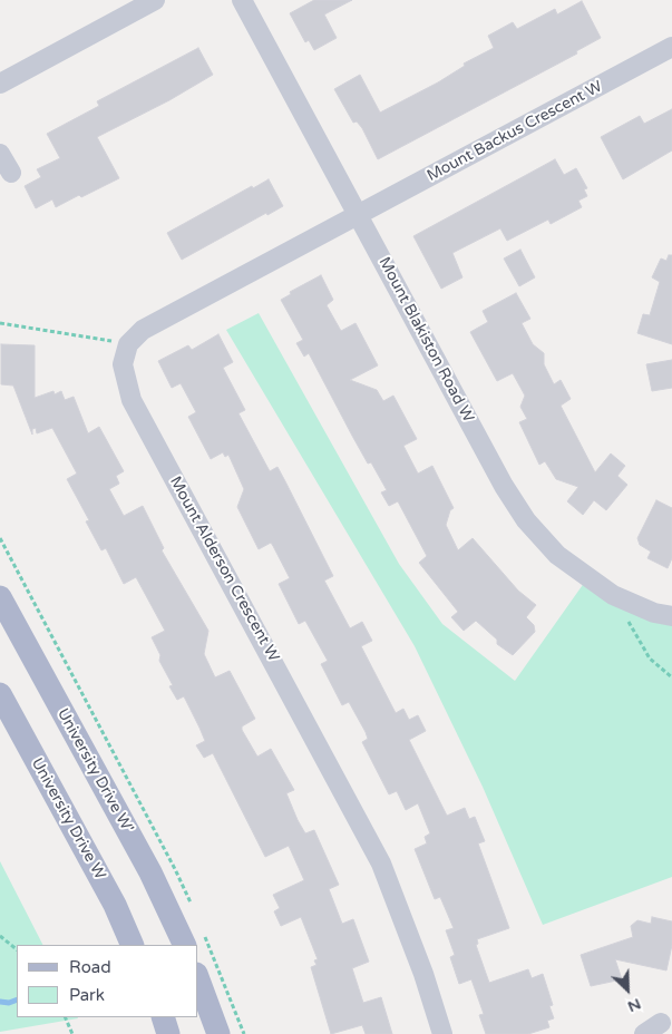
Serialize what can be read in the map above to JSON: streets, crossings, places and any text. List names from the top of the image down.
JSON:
{
  "streets": {
    "main road": ["University Drive W'", "University Drive W"],
    "street": ["Mount Backus Crescent W", "Mount Blakiston Road W", "Mount Alderson Crescent W"]
  },
  "crossings": [
    ["Mount Backus Crescent W", "Mount Blakiston Road W"]
  ],
  "legend": ["Road", "Park"],
  "north": "bottom right"
}
